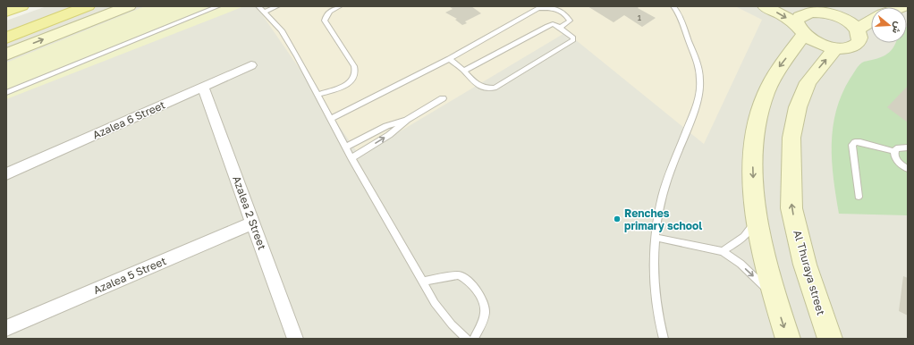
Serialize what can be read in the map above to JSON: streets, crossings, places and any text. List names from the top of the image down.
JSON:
{
  "streets": {
    "street": [
      "Azalea 6 Street",
      "Azalea 2 Street",
      "Al Thuraya street",
      "Azalea 5 Street"
    ]
  },
  "crossings": [
    ["Azalea 6 Street", "Azalea 2 Street"],
    ["Azalea 2 Street", "Azalea 5 Street"]
  ],
  "places": ["Renches primary school"],
  "house_numbers": ["1"],
  "north": "right"
}
